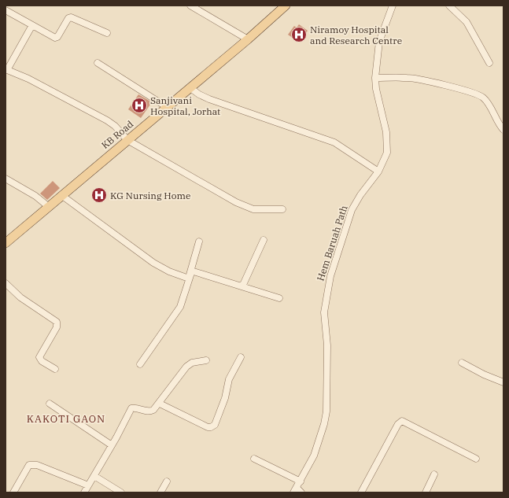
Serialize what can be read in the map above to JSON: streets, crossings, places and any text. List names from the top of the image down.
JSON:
{
  "streets": {
    "main road": ["KB Road"],
    "street": ["Hem Baruah Path"]
  },
  "districts": ["KAKOTI GAON"],
  "places": {
    "hospital": ["Niramoy Hospital and Research Centre", "Sanjivani Hospital, Jorhat", "KG Nursing Home"]
  }
}
